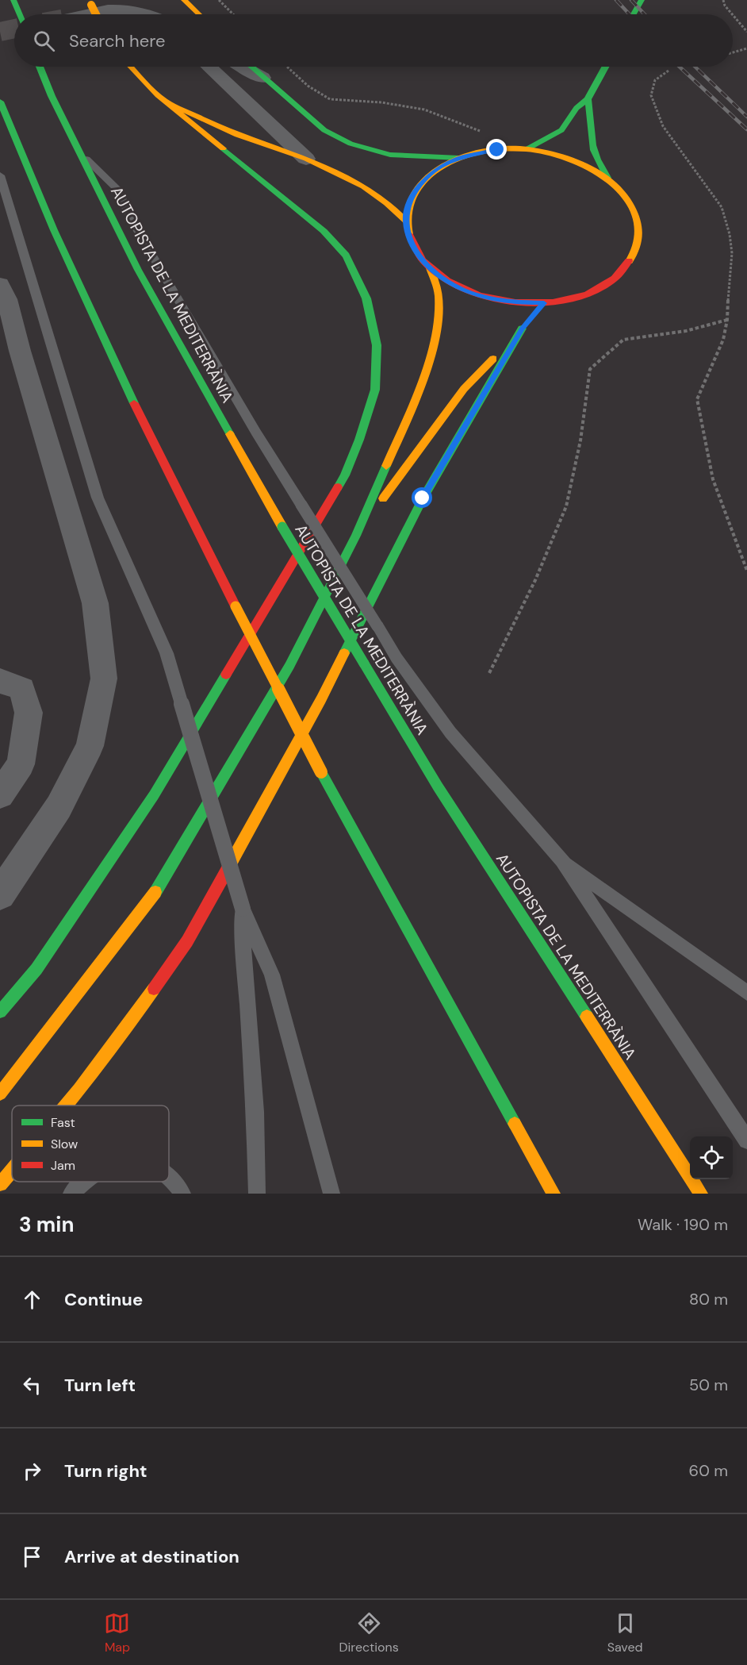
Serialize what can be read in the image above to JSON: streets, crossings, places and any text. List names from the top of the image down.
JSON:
{
  "streets": {
    "main road": ["AUTOPISTA DE LA MEDITERRÀNIA"]
  },
  "legend": ["Fast", "Slow", "Jam"],
  "page": {
    "search": "Search here",
    "heading": ["3 min", "Walk · 190 m"],
    "list": [
      ["Continue", "80 m"],
      ["Turn left", "50 m"],
      ["Turn right", "60 m"],
      "Arrive at destination"
    ],
    "nav": ["Map", "Directions", "Saved"]
  }
}
